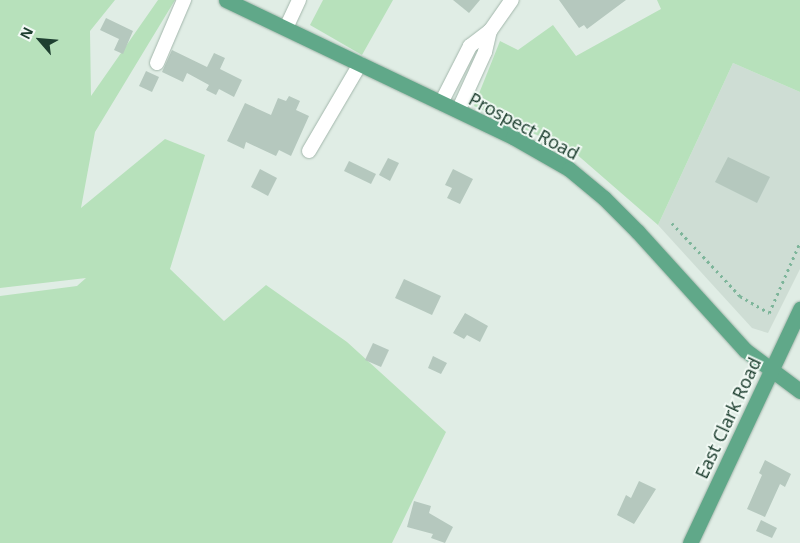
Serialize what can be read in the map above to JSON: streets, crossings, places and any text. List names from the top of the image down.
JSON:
{
  "streets": {
    "main road": ["Prospect Road", "East Clark Road"]
  },
  "crossings": [
    ["Prospect Road", "East Clark Road"]
  ],
  "north": "top left"
}
